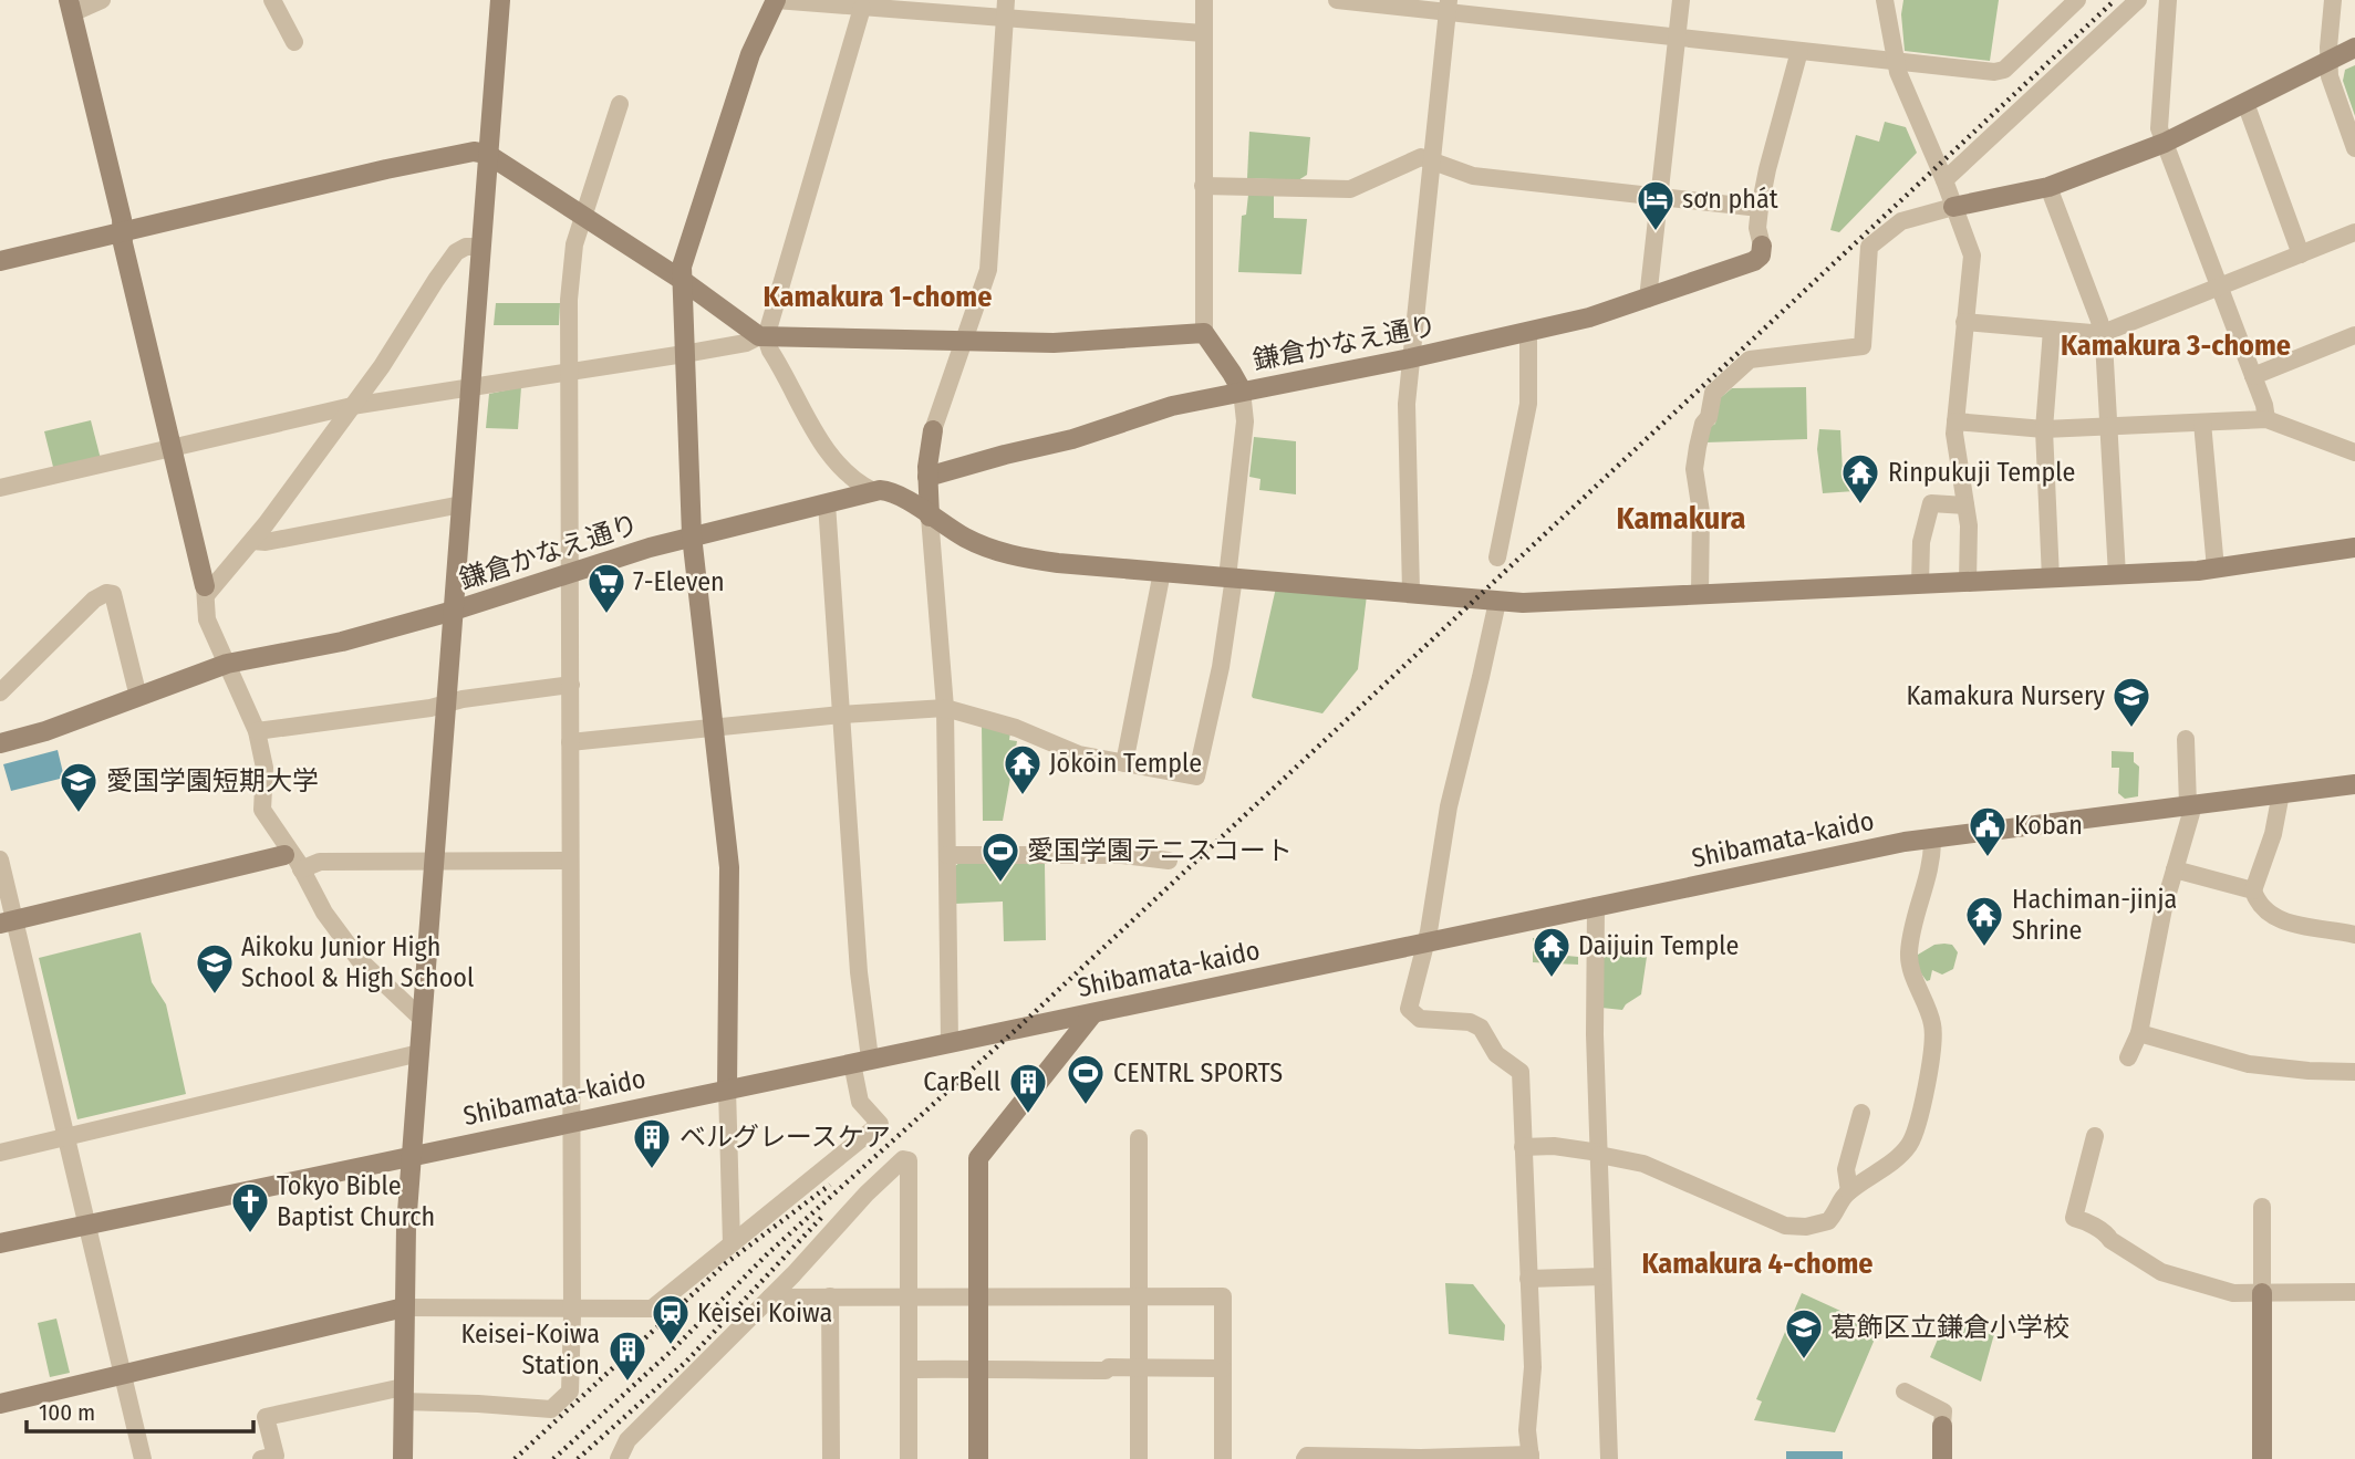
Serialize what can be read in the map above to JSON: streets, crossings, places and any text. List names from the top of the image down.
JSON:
{
  "streets": {
    "street": ["鎌倉かなえ通り", "Shibamata-kaido"]
  },
  "districts": [
    "Kamakura 1-chome",
    "Kamakura 3-chome",
    "Kamakura",
    "Kamakura 4-chome"
  ],
  "places": {
    "hotel": ["sơn phát"],
    "temple": [
      "Rinpukuji Temple",
      "Jōkōin Temple",
      "Hachiman-jinja Shrine",
      "Daijuin Temple"
    ],
    "supermarket": ["7-Eleven"],
    "school or university": [
      "Kamakura Nursery",
      "愛国学園短期大学",
      "Aikoku Junior High School & High School",
      "葛飾区立鎌倉小学校"
    ],
    "public building": ["Koban"],
    "sports": ["愛国学園テニスコート", "CENTRL SPORTS"],
    "building": ["CarBell", "ベルグレースケア", "Keisei-Koiwa Station"],
    "church": ["Tokyo Bible Baptist Church"],
    "station": ["Keisei Koiwa"]
  },
  "scale_bar": "100 m"
}
